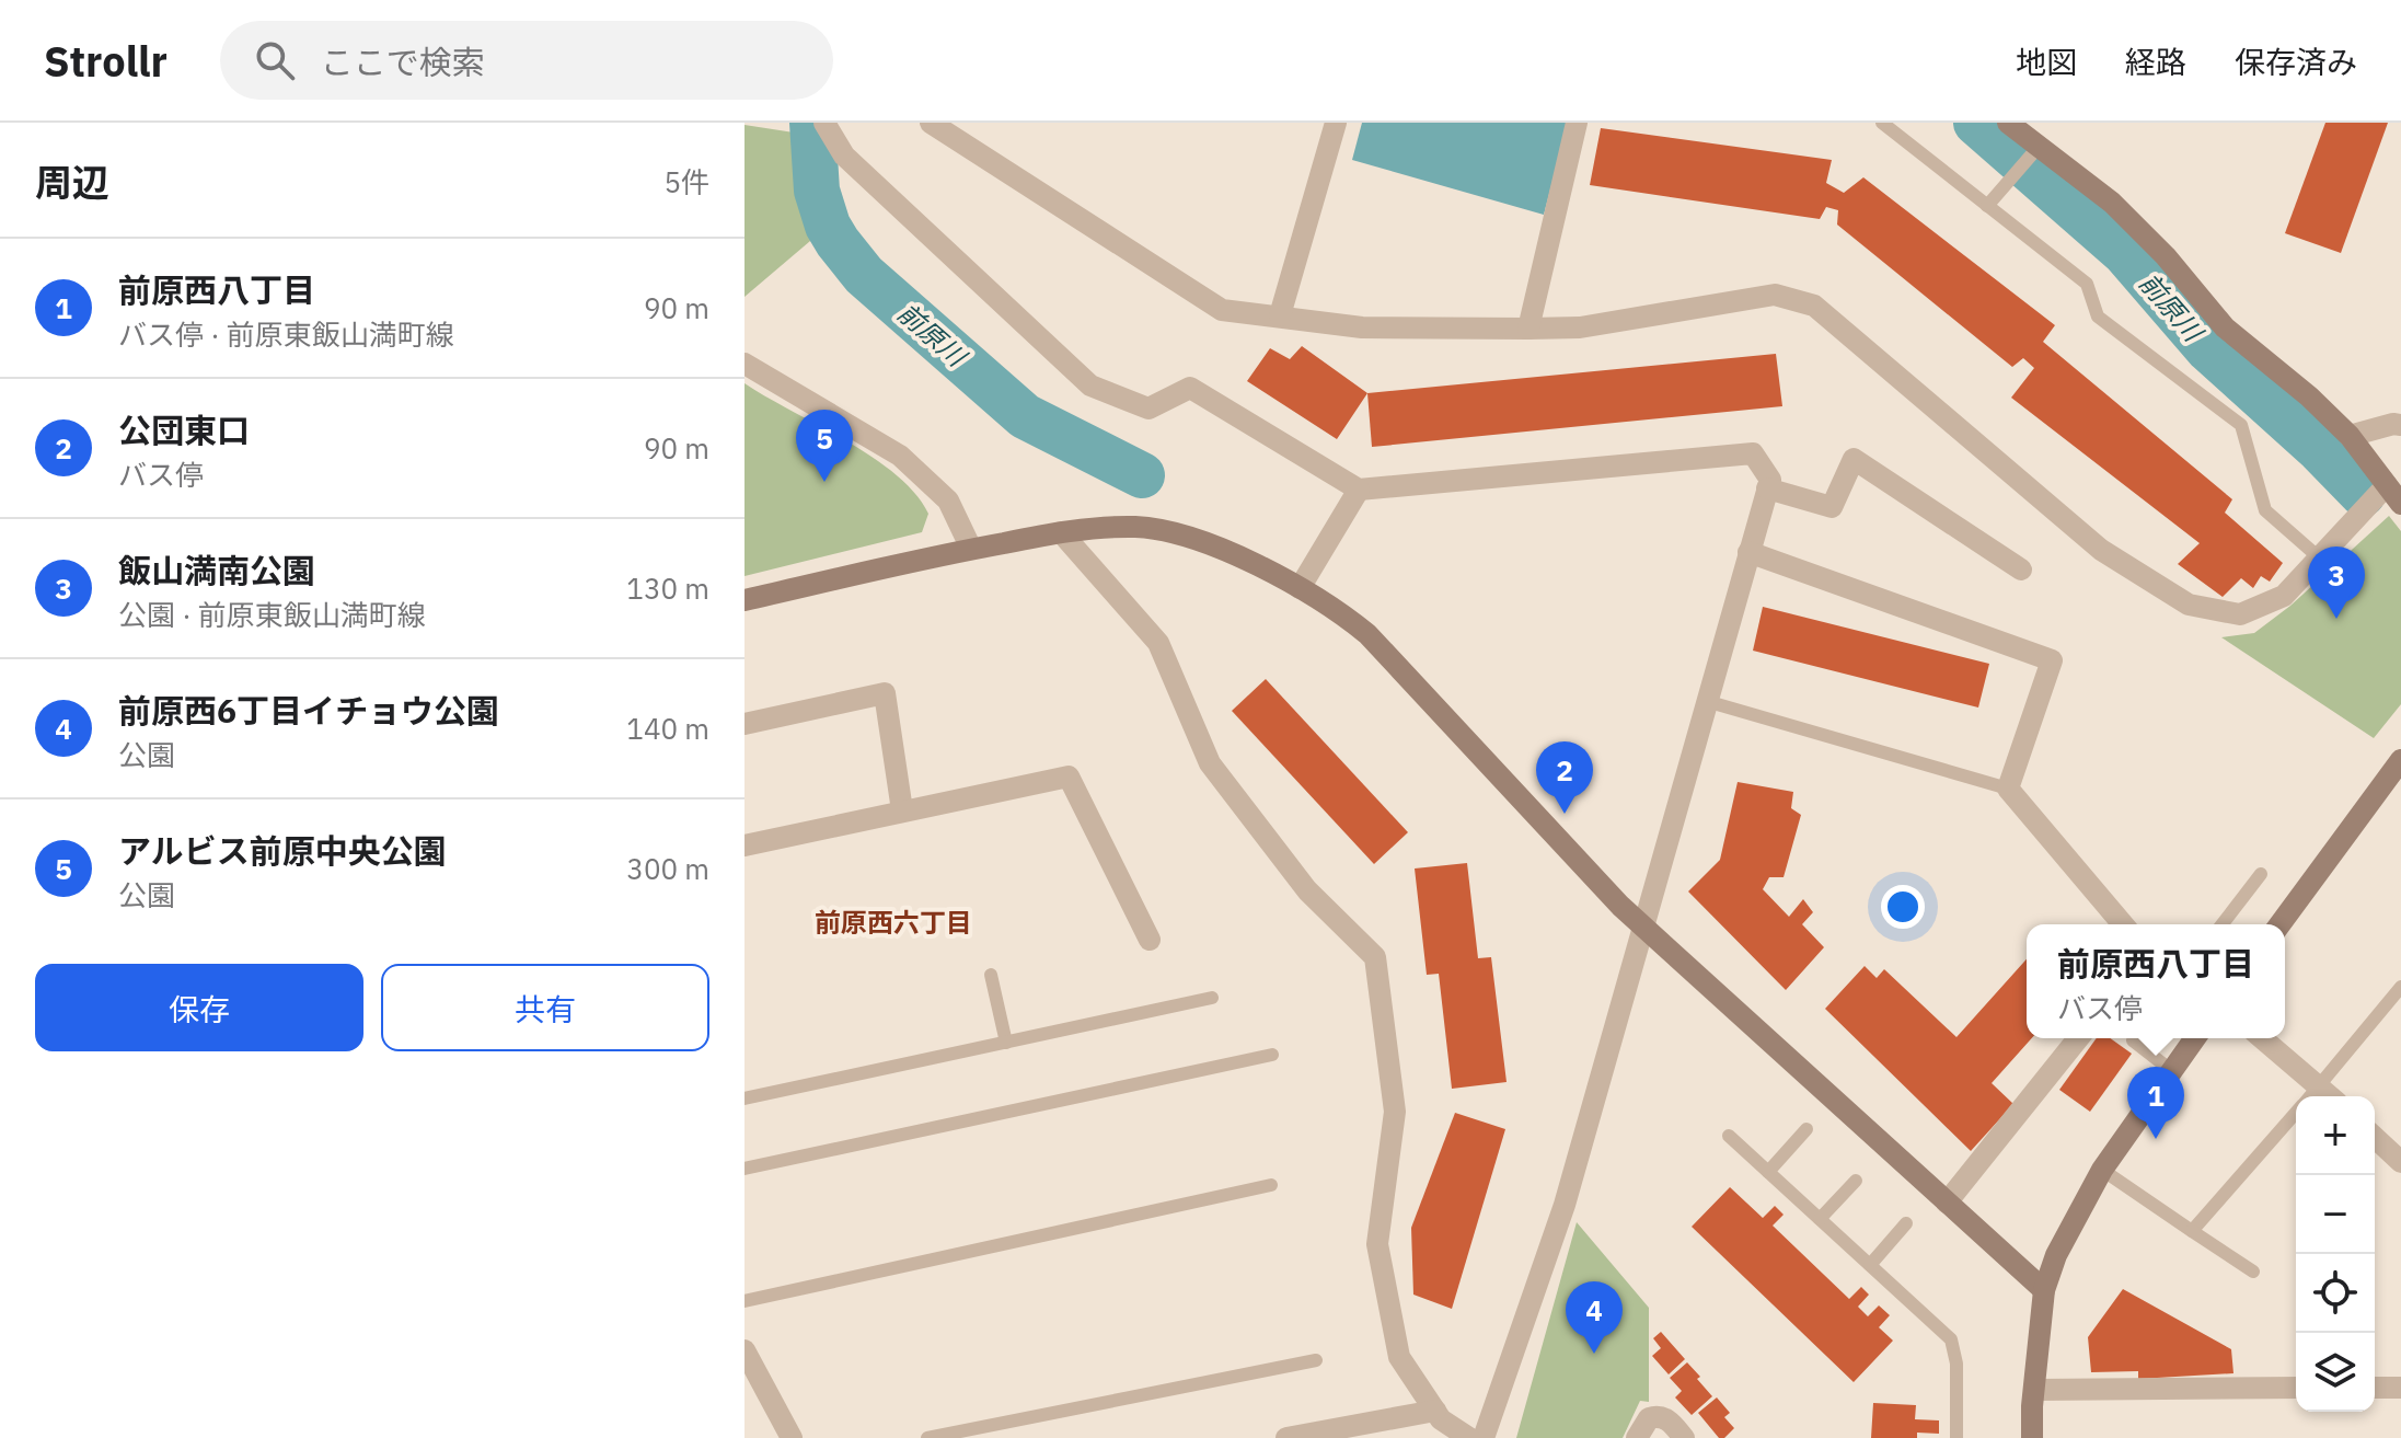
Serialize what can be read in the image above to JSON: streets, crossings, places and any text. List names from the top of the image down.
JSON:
{
  "districts": ["前原西六丁目"],
  "water": ["前原川"],
  "page": {
    "header": "Strollr",
    "search": "ここで検索",
    "nav": ["地図", "経路", "保存済み"],
    "heading": ["周辺", "5件"],
    "list": [
      {
        "mark": "1",
        "name": "前原西八丁目",
        "note": "バス停 · 前原東飯山満町線",
        "value": "90 m"
      },
      {
        "mark": "2",
        "name": "公団東口",
        "note": "バス停",
        "value": "90 m"
      },
      {
        "mark": "3",
        "name": "飯山満南公園",
        "note": "公園 · 前原東飯山満町線",
        "value": "130 m"
      },
      {
        "mark": "4",
        "name": "前原西6丁目イチョウ公園",
        "note": "公園",
        "value": "140 m"
      },
      {
        "mark": "5",
        "name": "アルビス前原中央公園",
        "note": "公園",
        "value": "300 m"
      }
    ],
    "pins": [
      "5",
      "3",
      "2",
      "1",
      "4"
    ],
    "popup": ["前原西八丁目", "バス停"],
    "buttons": ["保存", "共有"],
    "map_buttons": ["+", "−"]
  }
}
